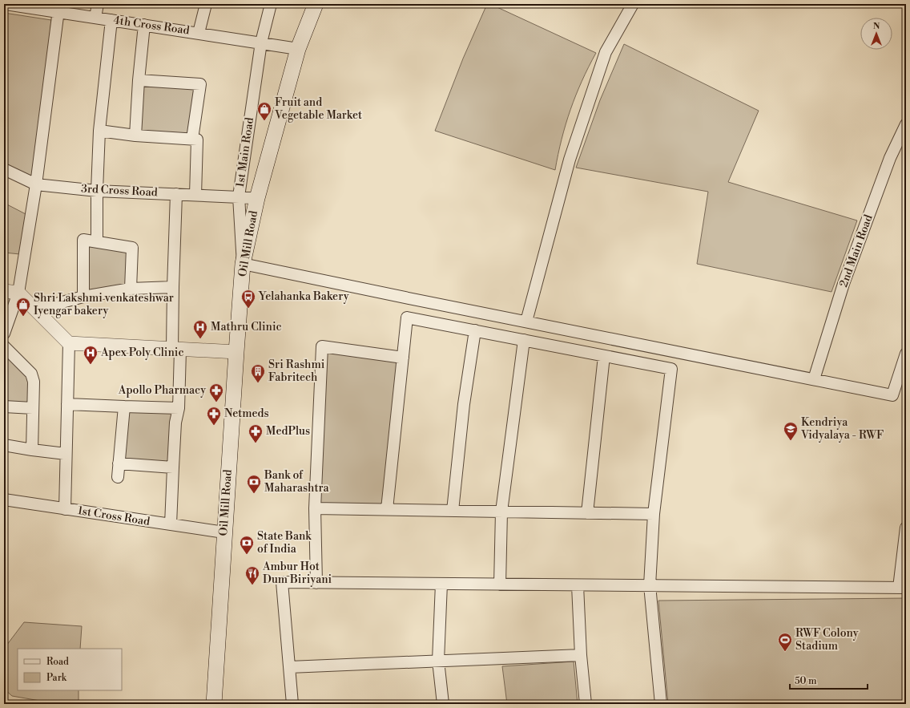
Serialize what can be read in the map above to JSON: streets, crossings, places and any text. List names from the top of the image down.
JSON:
{
  "streets": {
    "main road": ["Oil Mill Road"],
    "street": [
      "4th Cross Road",
      "1st Main Road",
      "3rd Cross Road",
      "2nd Main Road",
      "1st Cross Road"
    ]
  },
  "crossings": [
    ["4th Cross Road", "1st Main Road"],
    ["4th Cross Road", "Oil Mill Road"],
    ["1st Main Road", "3rd Cross Road"],
    ["1st Main Road", "Oil Mill Road"],
    ["3rd Cross Road", "Oil Mill Road"],
    ["Oil Mill Road", "1st Cross Road"]
  ],
  "places": {
    "shop": ["Fruit and Vegetable Market", "Shri Lakshmi venkateshwar Iyengar bakery"],
    "bus stop": ["Yelahanka Bakery"],
    "hospital": ["Mathru Clinic", "Apex Poly Clinic"],
    "building": ["Sri Rashmi Fabritech"],
    "pharmacy": ["Apollo Pharmacy", "Netmeds", "MedPlus"],
    "school or university": ["Kendriya Vidyalaya - RWF"],
    "bank": ["Bank of Maharashtra", "State Bank of India"],
    "restaurant": ["Ambur Hot Dum Biriyani"],
    "sports": ["RWF Colony Stadium"]
  },
  "legend": ["Road", "Park"],
  "scale_bar": "50 m",
  "north": "top"
}
